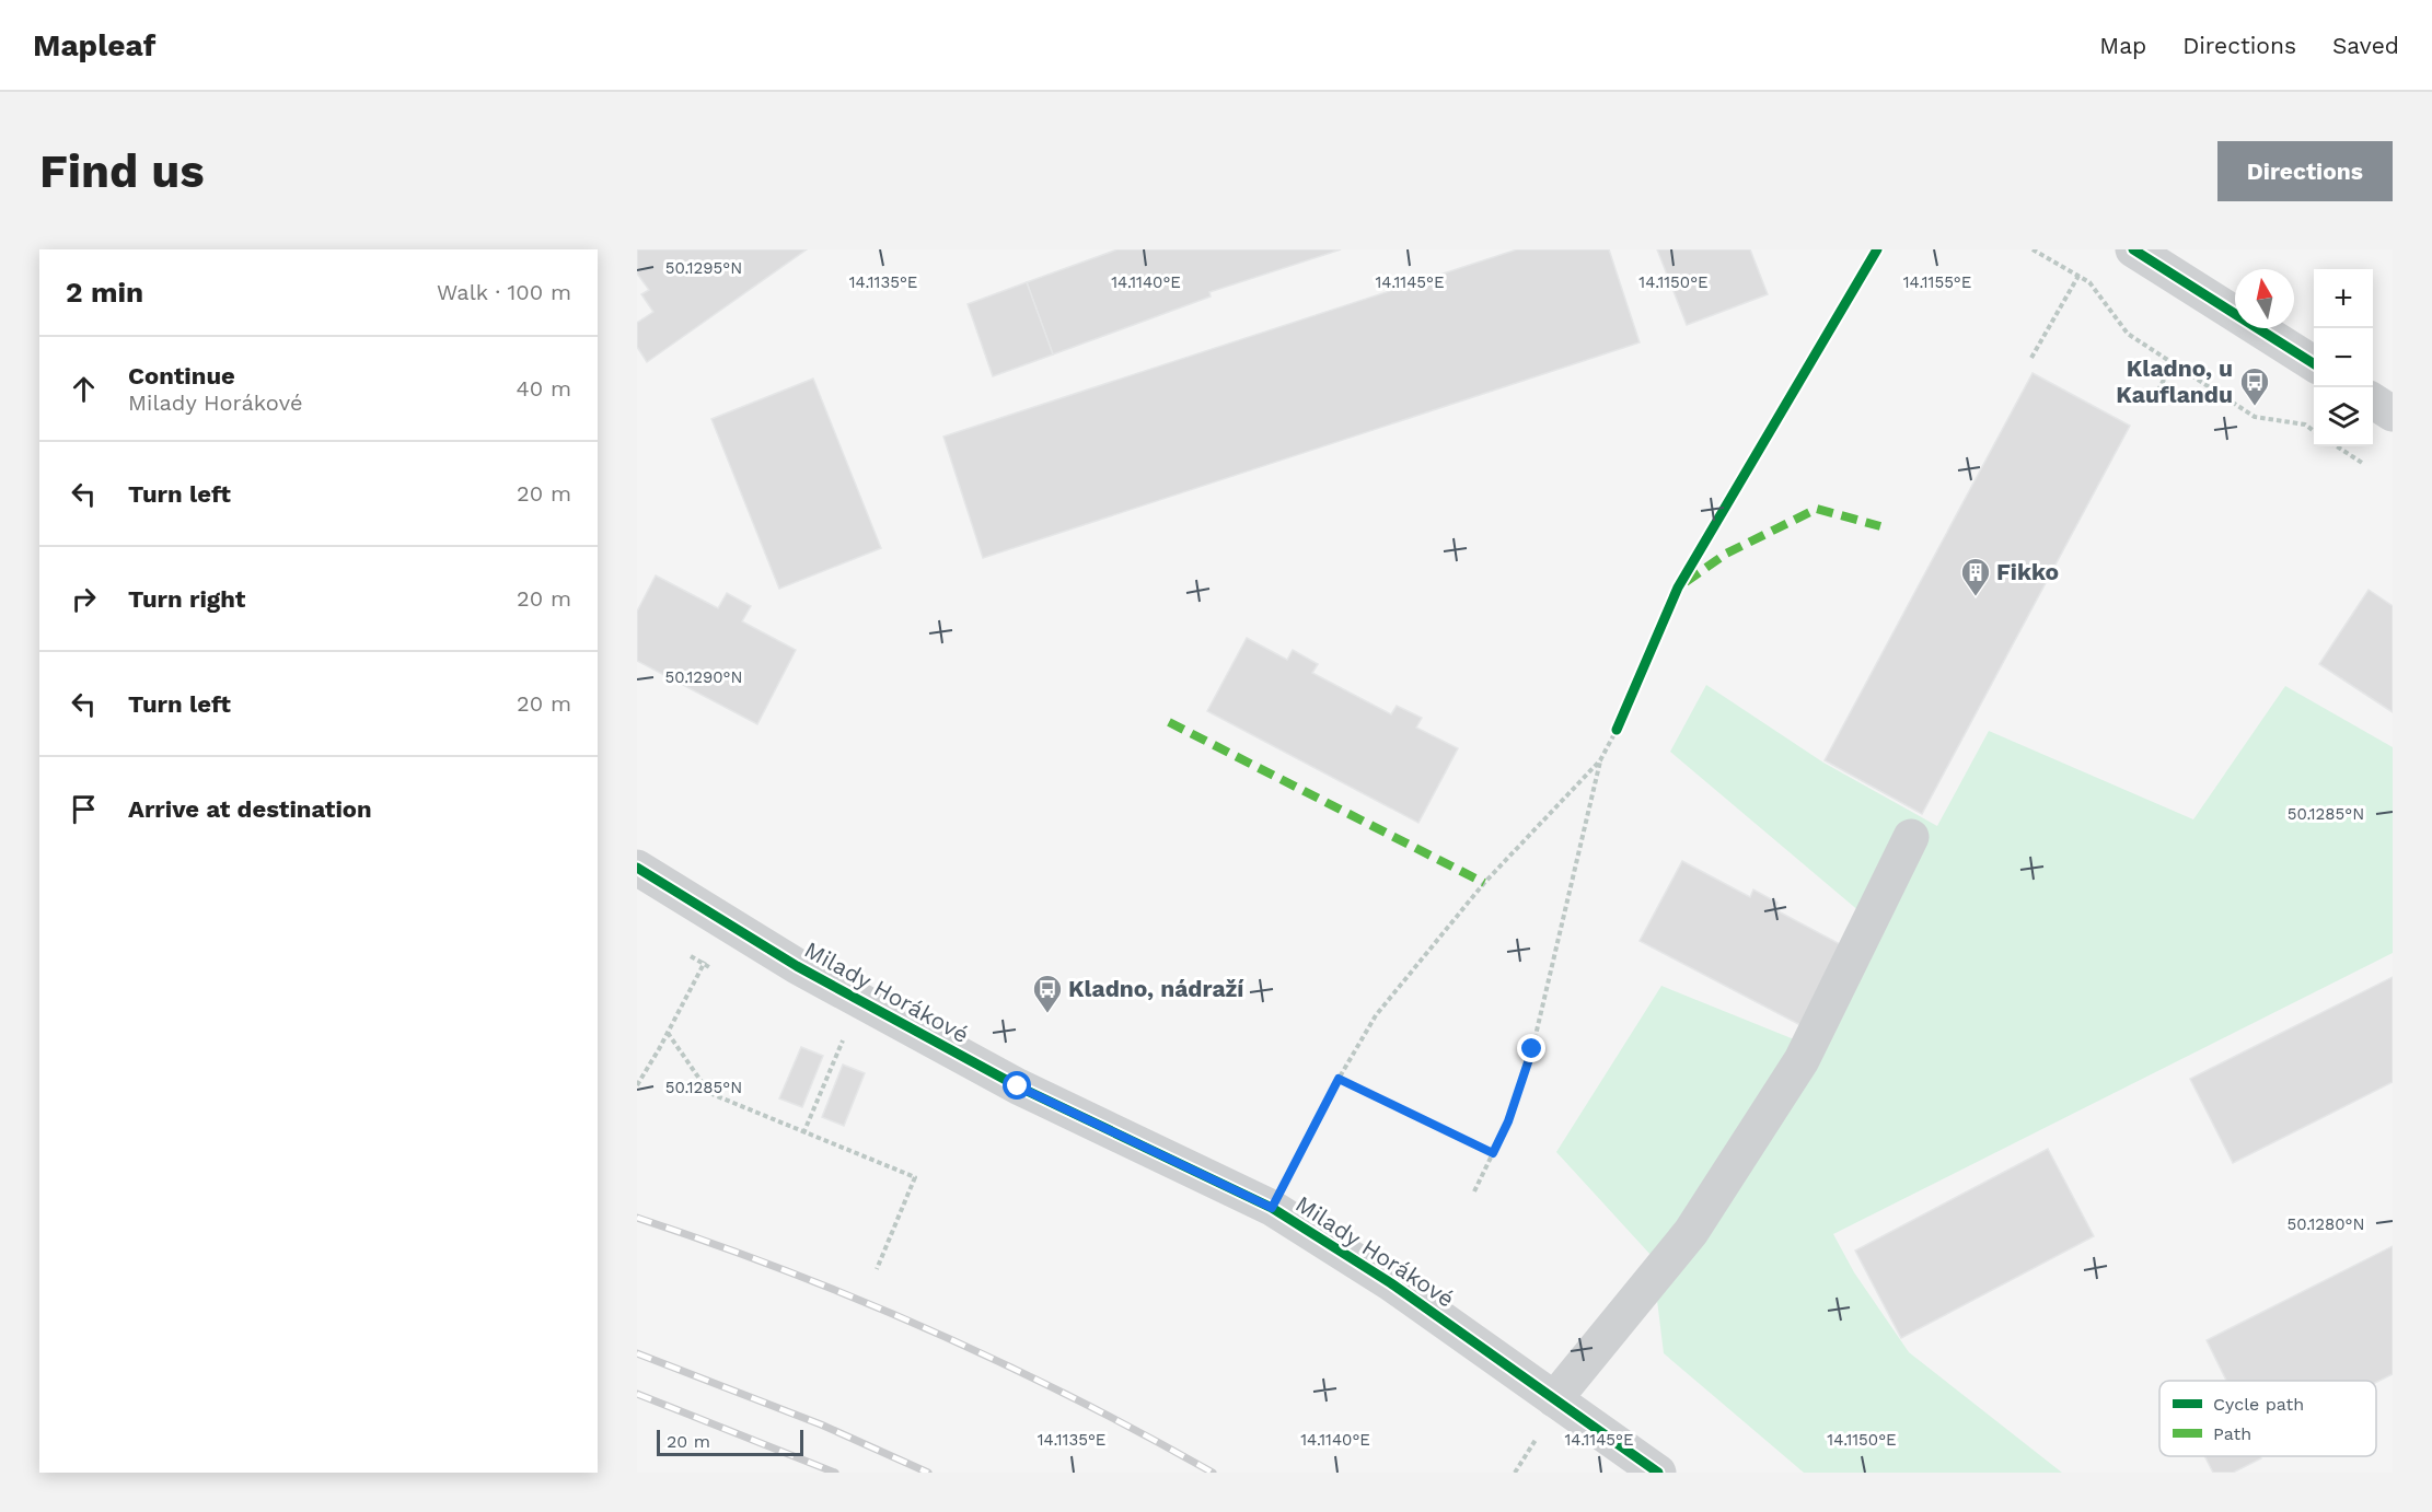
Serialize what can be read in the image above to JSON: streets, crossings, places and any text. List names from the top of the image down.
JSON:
{
  "streets": {
    "street": ["Milady Horákové"]
  },
  "places": {
    "bus stop": ["Kladno, u Kauflandu", "Kladno, nádraží"],
    "building": ["Fikko"]
  },
  "legend": ["Cycle path", "Path"],
  "scale_bar": "20 m",
  "north": "top",
  "page": {
    "header": "Mapleaf",
    "nav": ["Map", "Directions", "Saved"],
    "buttons": "Directions",
    "title": "Find us",
    "heading": ["2 min", "Walk · 100 m"],
    "map_buttons": ["+", "−"],
    "list": [
      ["Continue", "Milady Horákové", "40 m"],
      ["Turn left", "20 m"],
      ["Turn right", "20 m"],
      ["Turn left", "20 m"],
      "Arrive at destination"
    ],
    "scale": "20 m"
  },
  "coordinates": [
    "50.1295°N",
    "14.1135°E",
    "14.1140°E",
    "14.1145°E",
    "14.1150°E",
    "14.1155°E",
    "50.1290°N",
    "50.1285°N",
    "50.1280°N"
  ]
}
